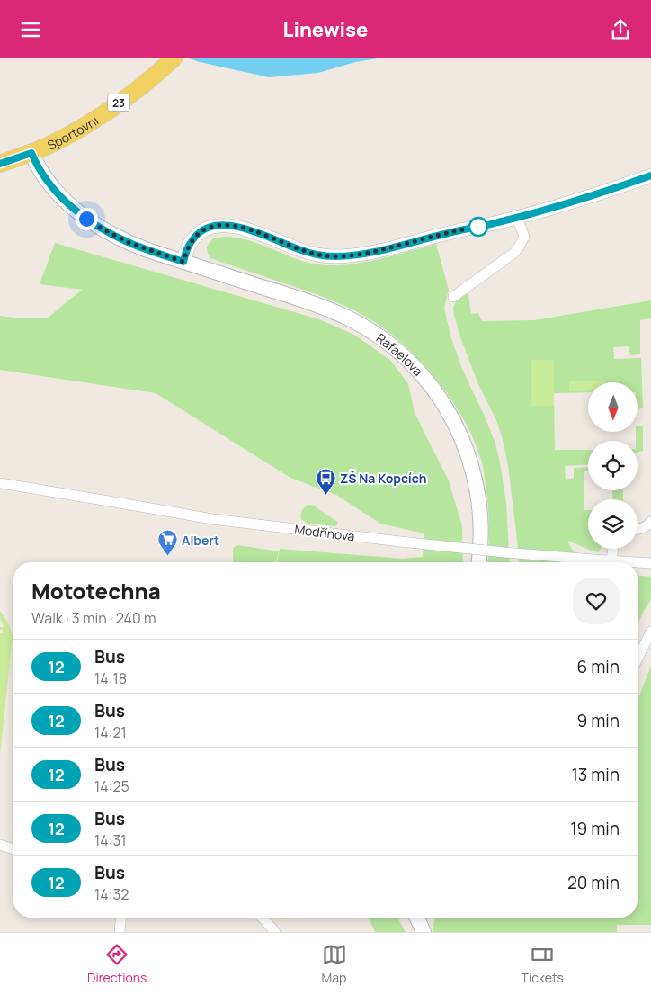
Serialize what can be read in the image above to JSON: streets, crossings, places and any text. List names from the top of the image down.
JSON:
{
  "streets": {
    "main road": ["23", "Sportovní", "Rafaelova"],
    "street": ["Modřínová"]
  },
  "crossings": [
    ["23", "Sportovní"],
    ["23", "Rafaelova"],
    ["Sportovní", "Rafaelova"]
  ],
  "places": {
    "bus stop": ["ZŠ Na Kopcích"],
    "supermarket": ["Albert"]
  },
  "lines": ["bus line 12"],
  "north": "bottom",
  "page": {
    "header": "Linewise",
    "heading": ["Mototechna", "Walk · 3 min · 240 m"],
    "list": [
      {
        "mark": "12",
        "name": "Bus",
        "note": "14:18",
        "value": "6 min"
      },
      {
        "mark": "12",
        "name": "Bus",
        "note": "14:21",
        "value": "9 min"
      },
      {
        "mark": "12",
        "name": "Bus",
        "note": "14:25",
        "value": "13 min"
      },
      {
        "mark": "12",
        "name": "Bus",
        "note": "14:31",
        "value": "19 min"
      },
      {
        "mark": "12",
        "name": "Bus",
        "note": "14:32",
        "value": "20 min"
      }
    ],
    "tabs": ["Directions", "Map", "Tickets"]
  }
}
